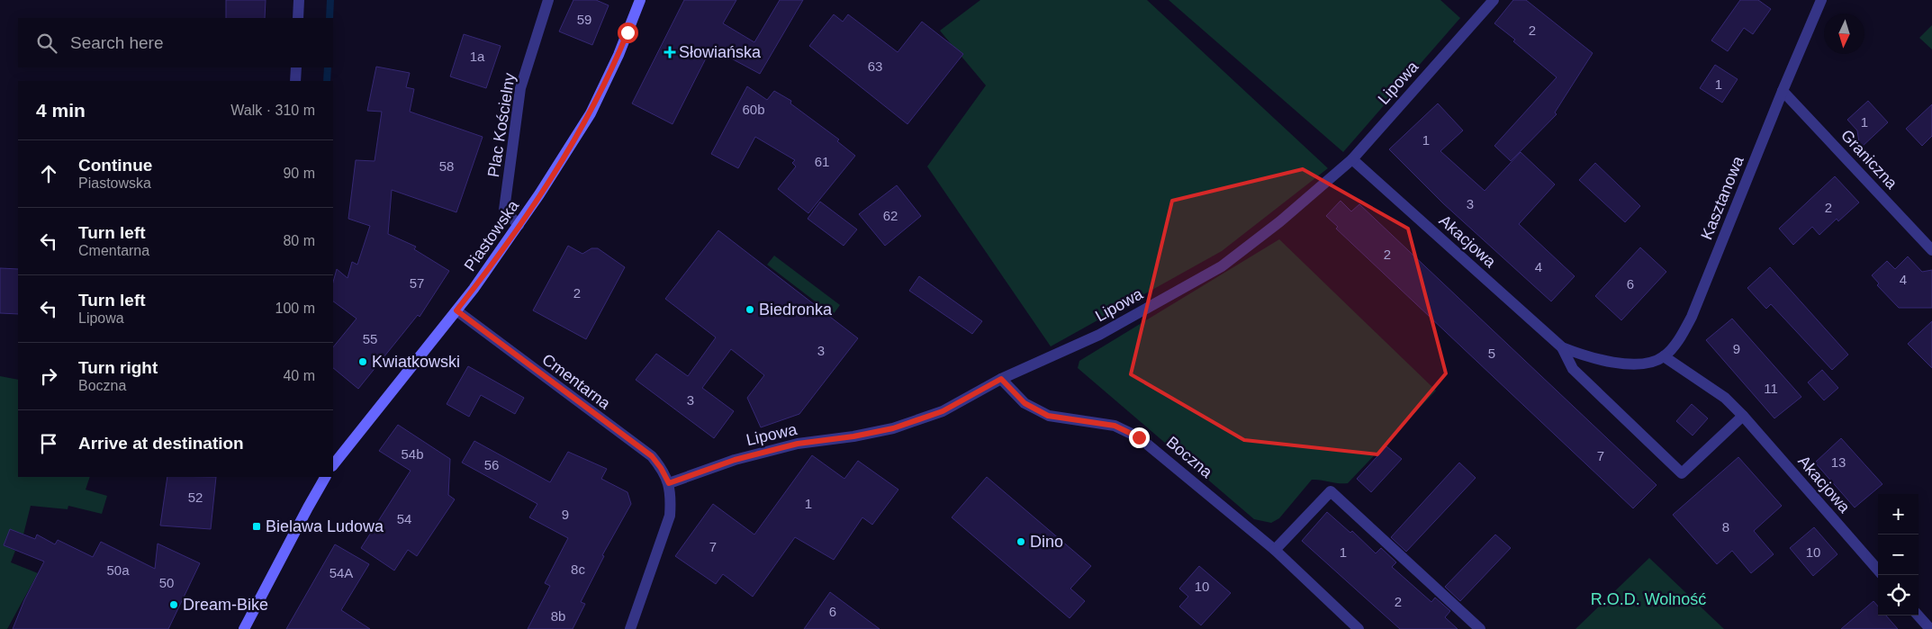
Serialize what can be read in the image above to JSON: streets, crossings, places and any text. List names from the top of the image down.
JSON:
{
  "streets": {
    "main road": ["Piastowska"],
    "street": [
      "Lipowa",
      "Plac Kościelny",
      "Graniczna",
      "Kasztanowa",
      "Akacjowa",
      "Cmentarna",
      "Boczna"
    ]
  },
  "crossings": [
    ["Lipowa", "Akacjowa"],
    ["Lipowa", "Cmentarna"],
    ["Lipowa", "Boczna"],
    ["Plac Kościelny", "Piastowska"],
    ["Graniczna", "Kasztanowa"],
    ["Kasztanowa", "Akacjowa"],
    ["Piastowska", "Cmentarna"]
  ],
  "parks": ["R.O.D. Wolność"],
  "places": {
    "health": ["Słowiańska"],
    "other": [
      "Biedronka",
      "Kwiatkowski",
      "Dino",
      "Dream-Bike"
    ],
    "transit": ["Bielawa Ludowa"]
  },
  "house_numbers": [
    "59",
    "2",
    "1a",
    "63",
    "1",
    "60b",
    "1",
    "1",
    "61",
    "58",
    "3",
    "2",
    "62",
    "2",
    "4",
    "4",
    "57",
    "6",
    "2",
    "55",
    "9",
    "3",
    "5",
    "11",
    "3",
    "54b",
    "7",
    "13",
    "56",
    "52",
    "1",
    "9",
    "54",
    "8",
    "7",
    "1",
    "10",
    "8c",
    "50a",
    "54A",
    "50",
    "10",
    "2",
    "6",
    "8b"
  ],
  "north": "bottom",
  "page": {
    "search": "Search here",
    "heading": ["4 min", "Walk · 310 m"],
    "list": [
      ["Continue", "Piastowska", "90 m"],
      ["Turn left", "Cmentarna", "80 m"],
      ["Turn left", "Lipowa", "100 m"],
      ["Turn right", "Boczna", "40 m"],
      "Arrive at destination"
    ],
    "map_buttons": ["+", "−"]
  }
}
